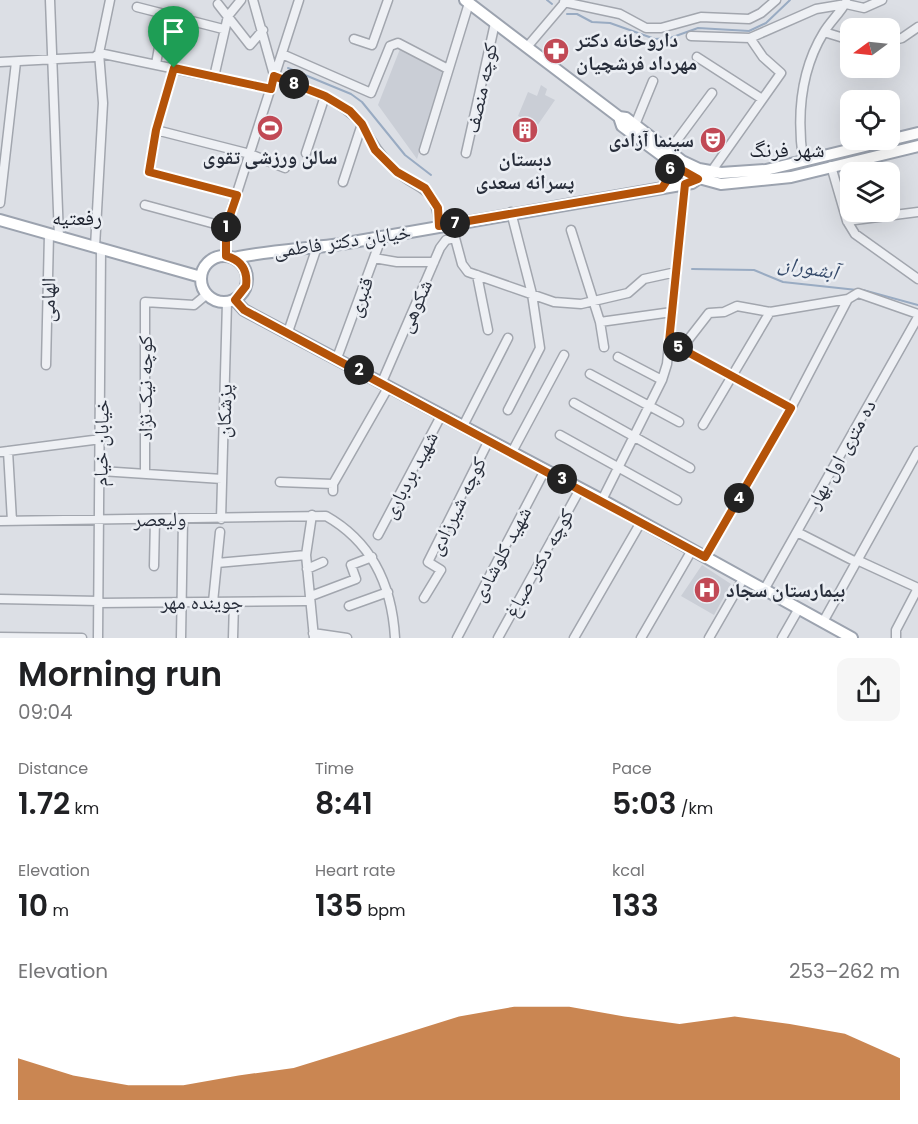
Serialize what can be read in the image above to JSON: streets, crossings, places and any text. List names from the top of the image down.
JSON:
{
  "streets": {
    "main road": ["خیابان دکتر فاطمی"],
    "street": [
      "کوچه منصف",
      "قنبری",
      "الهامی",
      "شکوهی",
      "کوچه نیک نژاد",
      "پزشکان",
      "خیابان خیام",
      "ده متری اول بهار",
      "شهید بردباری",
      "کوچه شیرزادی",
      "ولیعصر",
      "شهید کلوشادی",
      "کوچه دکتر صباغ",
      "جوینده مهر"
    ]
  },
  "crossings": [
    ["خیابان دکتر فاطمی", "قنبری"],
    ["خیابان دکتر فاطمی", "کوچه نیک نژاد"],
    ["خیابان دکتر فاطمی", "پزشکان"],
    ["کوچه نیک نژاد", "پزشکان"],
    ["پزشکان", "ولیعصر"],
    ["خیابان خیام", "ولیعصر"],
    ["خیابان خیام", "جوینده مهر"]
  ],
  "districts": ["شهر فرنگ", "رفعتیه"],
  "water": ["آبشوران"],
  "places": {
    "pharmacy": ["داروخانه دکتر مهرداد فرشچیان"],
    "sports": ["سالن ورزشی تقوی"],
    "building": ["دبستان پسرانه سعدی"],
    "theatre": ["سینما آزادی"],
    "hospital": ["بیمارستان سجاد"]
  },
  "north": "left",
  "page": {
    "pins": [
      "8",
      "6",
      "7",
      "1",
      "5",
      "2",
      "3",
      "4"
    ],
    "heading": ["Morning run", "09:04"],
    "stats": [
      ["Distance", "1.72 km"],
      ["Time", "8:41"],
      ["Pace", "5:03 /km"],
      ["Elevation", "10 m"],
      ["Heart rate", "135 bpm"],
      ["kcal", "133"]
    ],
    "chart": ["Elevation", "253–262 m"]
  }
}
